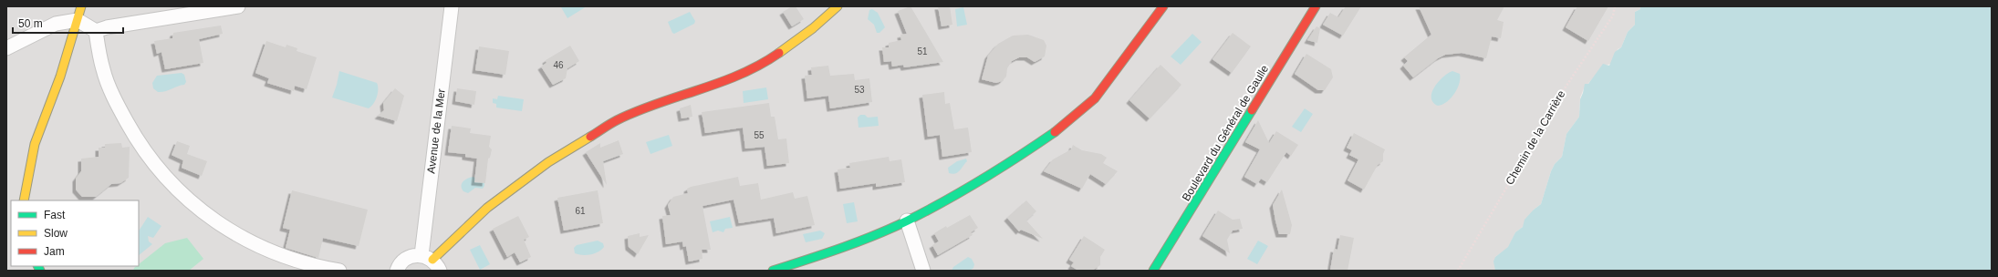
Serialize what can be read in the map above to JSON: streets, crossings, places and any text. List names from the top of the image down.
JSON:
{
  "streets": {
    "street": ["Avenue de la Mer", "Boulevard du Général de Gaulle"],
    "path": ["Chemin de la Carrière"]
  },
  "house_numbers": [
    "51",
    "46",
    "53",
    "55",
    "61"
  ],
  "legend": ["Fast", "Slow", "Jam"],
  "scale_bar": "50 m"
}
